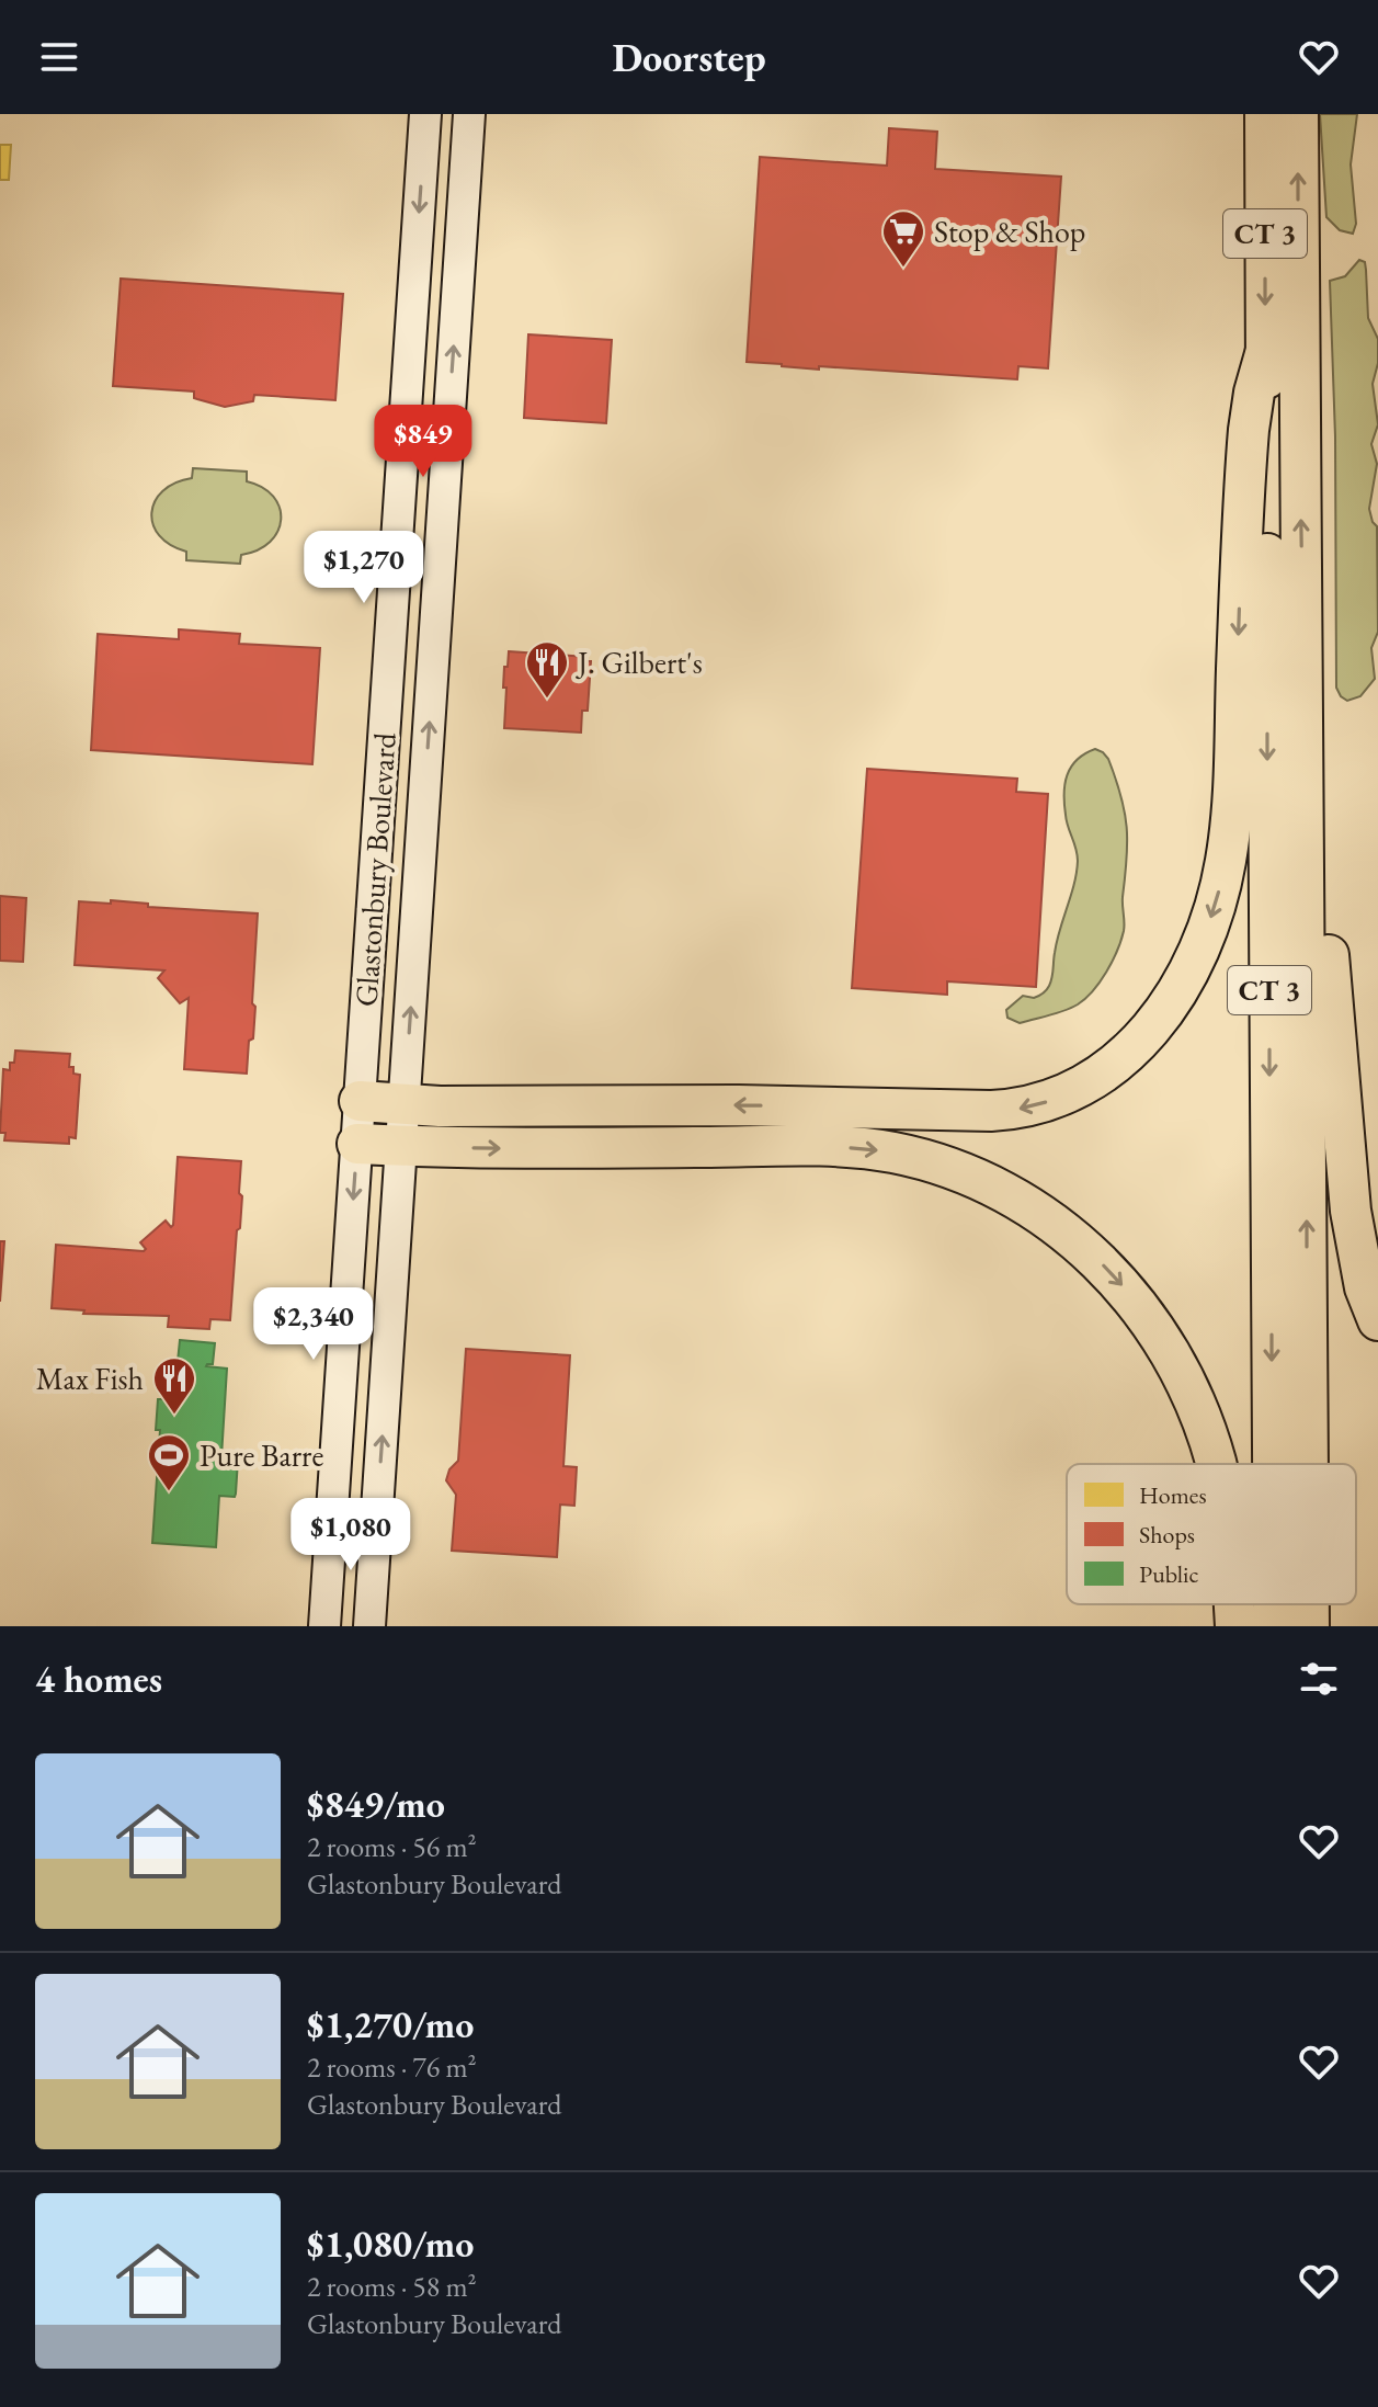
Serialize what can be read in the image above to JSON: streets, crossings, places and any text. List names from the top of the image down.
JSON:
{
  "streets": {
    "highway": ["CT 3"],
    "street": ["Glastonbury Boulevard"]
  },
  "places": {
    "supermarket": ["Stop & Shop"],
    "restaurant": ["J. Gilbert's", "Max Fish"],
    "sports": ["Pure Barre"]
  },
  "legend": ["Homes", "Shops", "Public"],
  "page": {
    "header": "Doorstep",
    "price": [
      "$849",
      "$1,270",
      "$2,340",
      "$1,080"
    ],
    "heading": "4 homes",
    "list": [
      {
        "name": "$849/mo",
        "note": "2 rooms · 56 m² · Glastonbury Boulevard"
      },
      {
        "name": "$1,270/mo",
        "note": "2 rooms · 76 m² · Glastonbury Boulevard"
      },
      {
        "name": "$1,080/mo",
        "note": "2 rooms · 58 m² · Glastonbury Boulevard"
      }
    ]
  }
}
